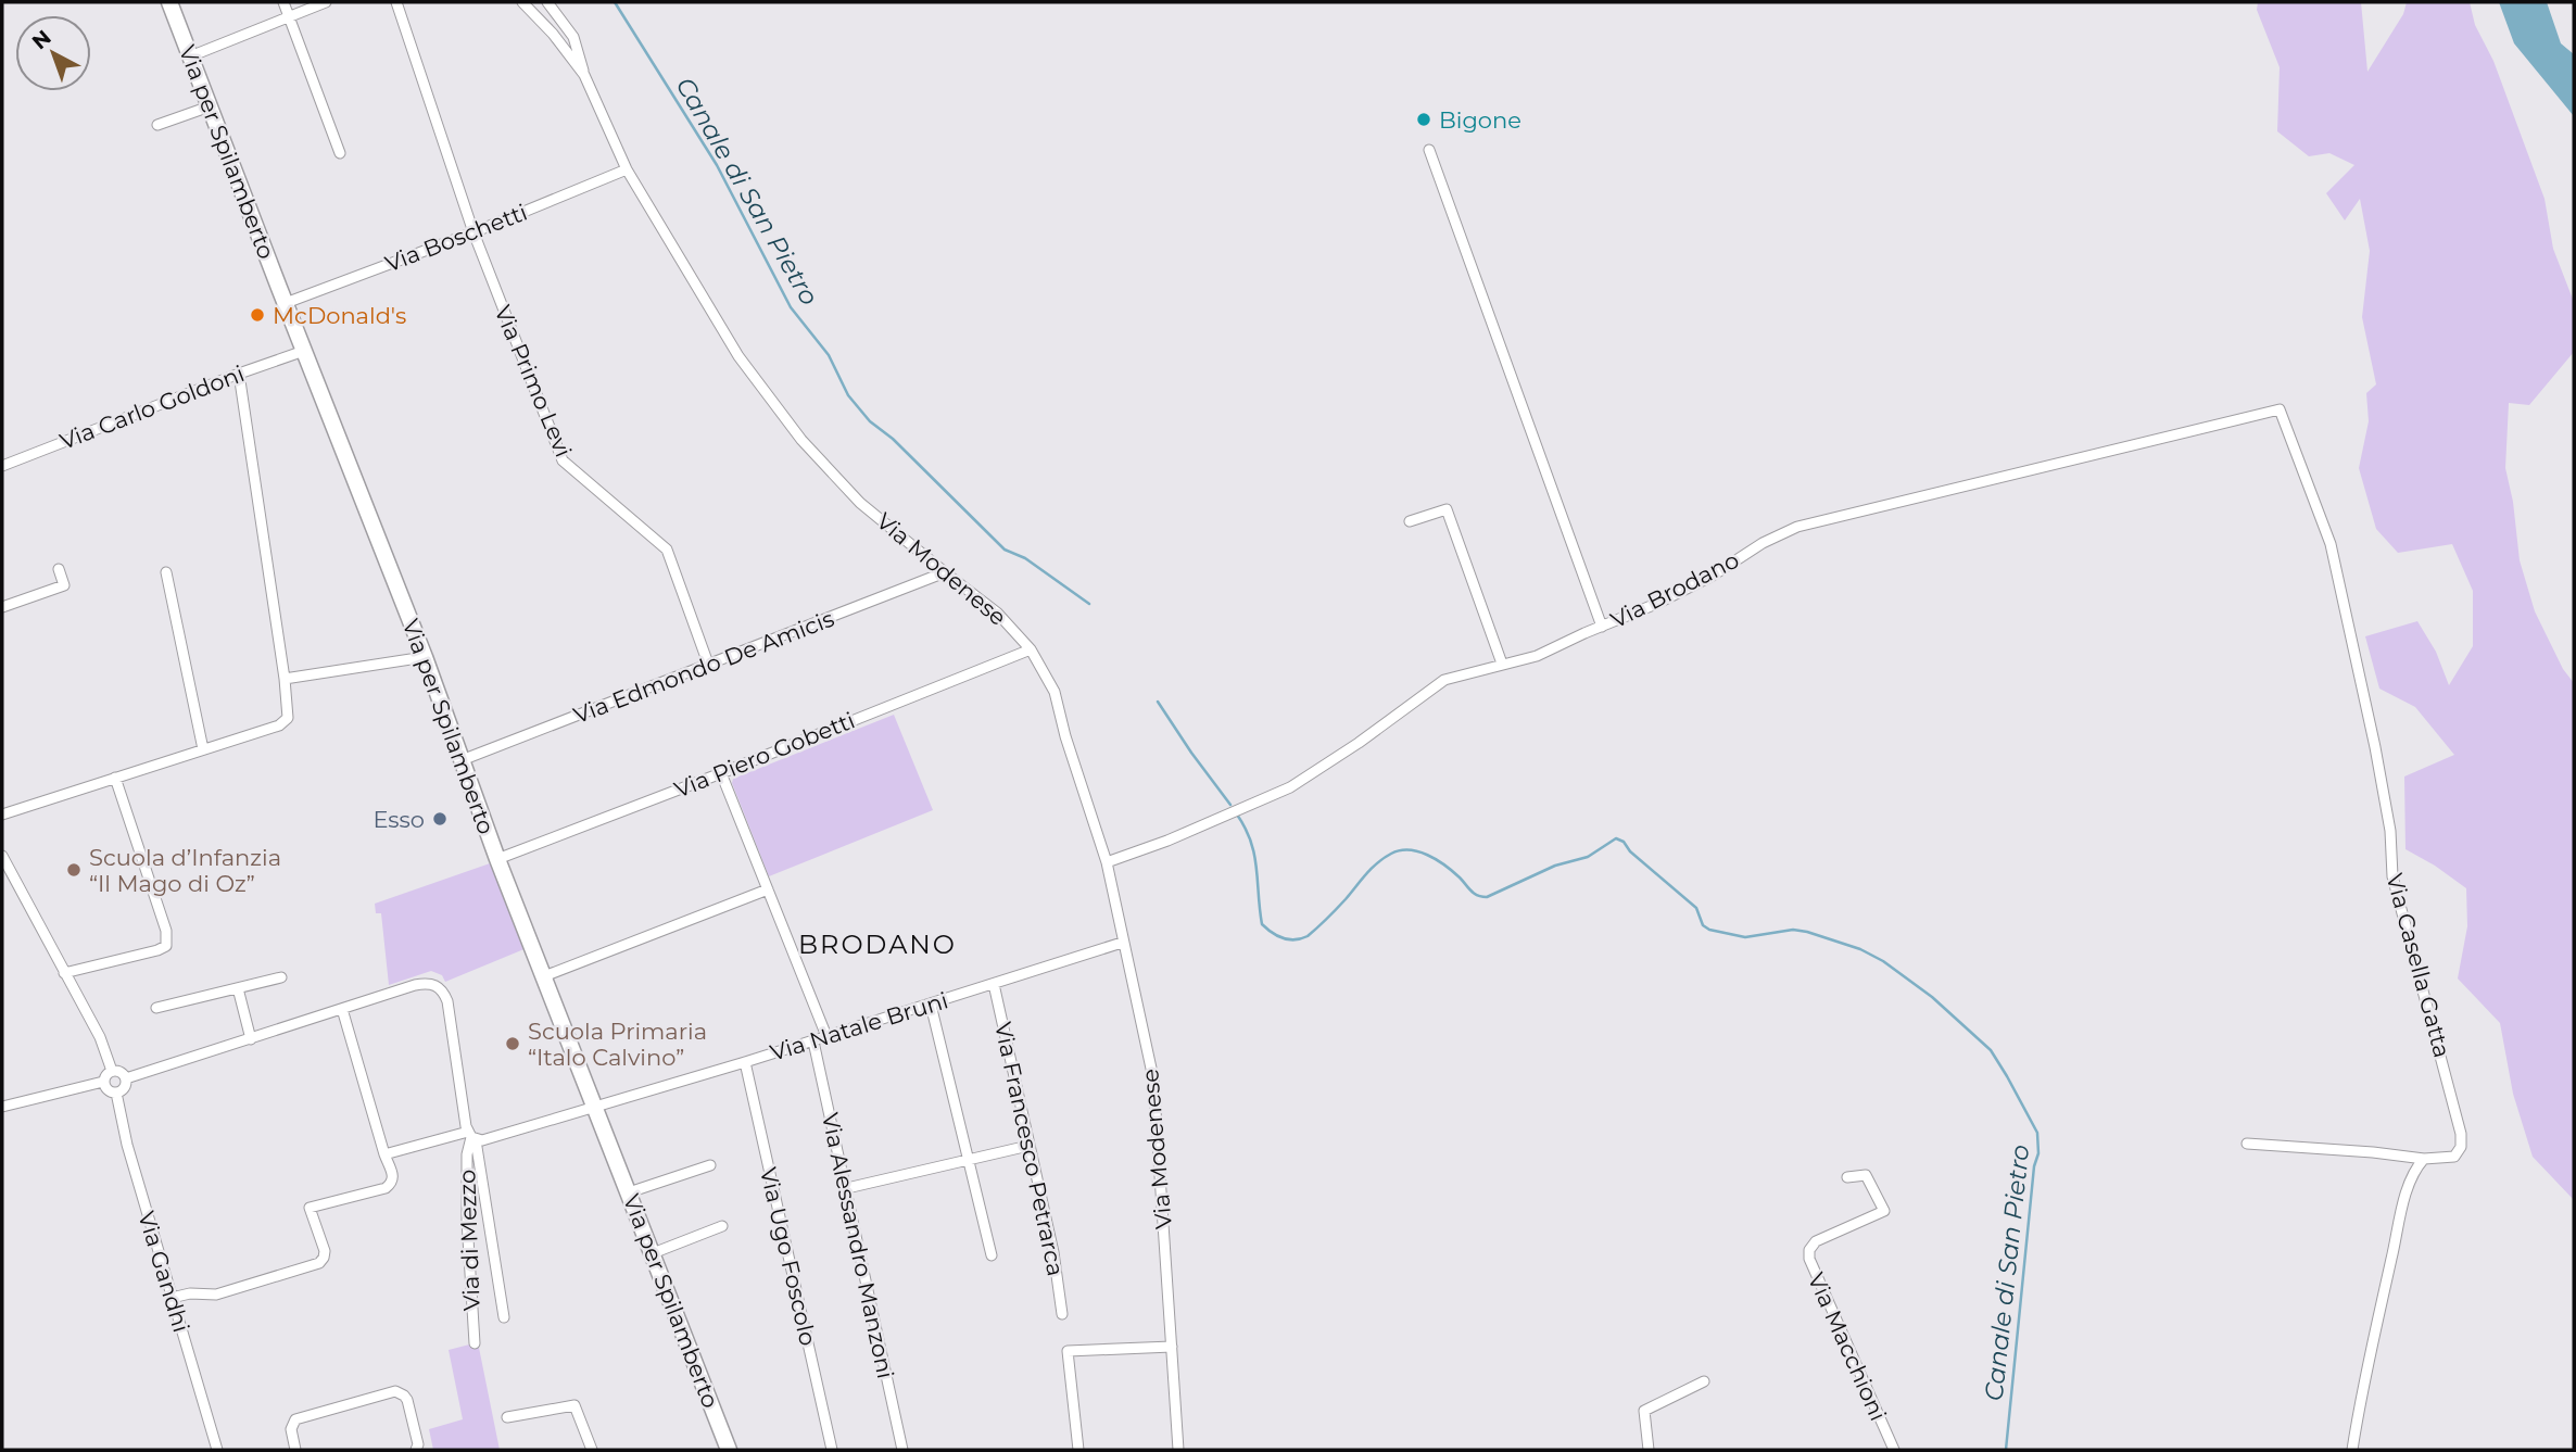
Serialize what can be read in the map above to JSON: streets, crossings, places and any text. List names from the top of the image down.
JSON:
{
  "streets": {
    "main road": ["Via per Spilamberto"],
    "street": [
      "Via Boschetti",
      "Via Primo Levi",
      "Via Carlo Goldoni",
      "Via Modenese",
      "Via Brodano",
      "Via Edmondo De Amicis",
      "Via Piero Gobetti",
      "Via Casella Gatta",
      "Via Natale Bruni",
      "Via Francesco Petrarca",
      "Via di Mezzo",
      "Via Alessandro Manzoni",
      "Via Ugo Foscolo",
      "Via Gandhi",
      "Via Macchioni"
    ]
  },
  "crossings": [
    ["Via per Spilamberto", "Via Boschetti"],
    ["Via per Spilamberto", "Via Carlo Goldoni"],
    ["Via per Spilamberto", "Via Edmondo De Amicis"],
    ["Via per Spilamberto", "Via Piero Gobetti"],
    ["Via per Spilamberto", "Via Natale Bruni"],
    ["Via Boschetti", "Via Primo Levi"],
    ["Via Boschetti", "Via Modenese"],
    ["Via Primo Levi", "Via Edmondo De Amicis"],
    ["Via Modenese", "Via Brodano"],
    ["Via Modenese", "Via Edmondo De Amicis"],
    ["Via Modenese", "Via Piero Gobetti"],
    ["Via Modenese", "Via Natale Bruni"],
    ["Via Brodano", "Via Casella Gatta"],
    ["Via Natale Bruni", "Via Francesco Petrarca"],
    ["Via Natale Bruni", "Via di Mezzo"],
    ["Via Natale Bruni", "Via Alessandro Manzoni"],
    ["Via Natale Bruni", "Via Ugo Foscolo"]
  ],
  "districts": ["BRODANO"],
  "water": ["Canale di San Pietro"],
  "places": [
    "Bigone",
    "McDonald's",
    "Esso",
    "Scuola d’Infanzia “Il Mago di Oz”",
    "Scuola Primaria “Italo Calvino”"
  ],
  "north": "top left"
}
